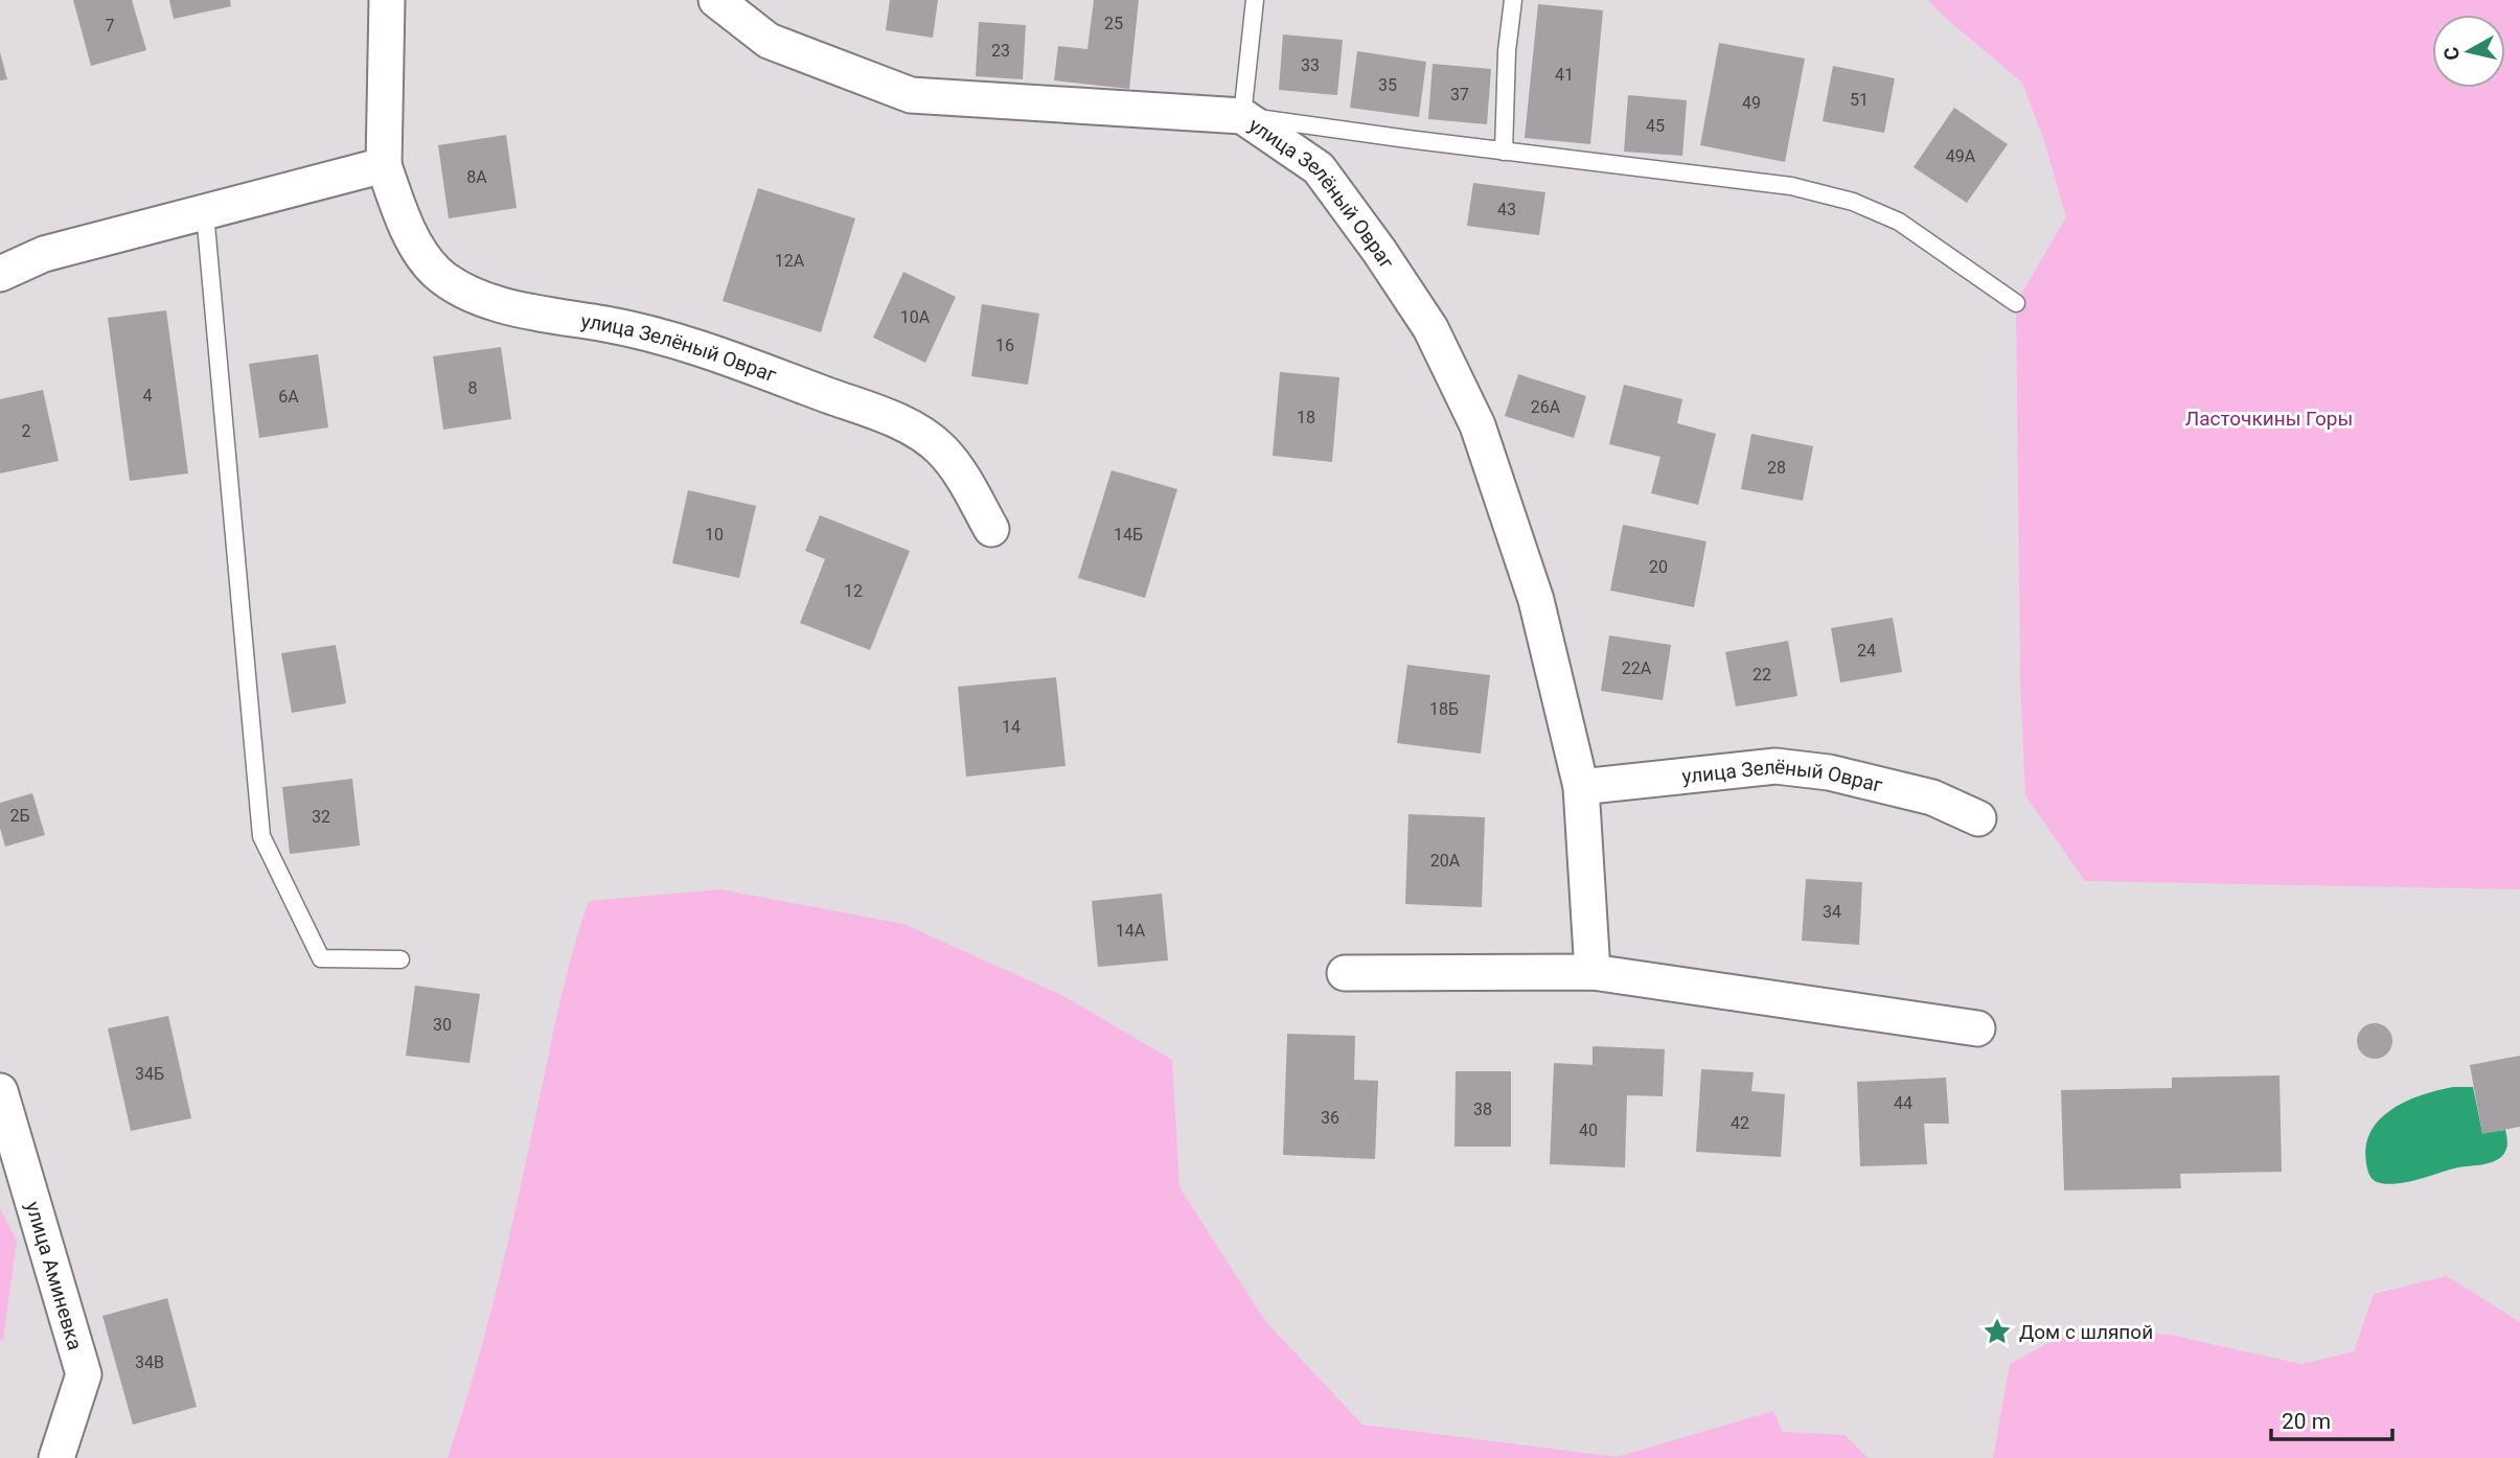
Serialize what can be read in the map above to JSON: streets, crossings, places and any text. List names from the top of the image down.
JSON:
{
  "streets": {
    "street": ["улица Зелёный Овраг", "улица Аминевка"]
  },
  "parks": ["Ласточкины Горы"],
  "places": {
    "place": ["Дом с шляпой"]
  },
  "house_numbers": [
    "25",
    "7",
    "23",
    "33",
    "41",
    "35",
    "37",
    "51",
    "49",
    "45",
    "49А",
    "8А",
    "43",
    "12А",
    "10А",
    "16",
    "8",
    "4",
    "6А",
    "26А",
    "18",
    "2",
    "28",
    "10",
    "14Б",
    "20",
    "12",
    "24",
    "22А",
    "22",
    "18Б",
    "14",
    "2Б",
    "32",
    "20А",
    "34",
    "14А",
    "30",
    "34Б",
    "44",
    "38",
    "36",
    "42",
    "40",
    "34В"
  ],
  "scale_bar": "20 m",
  "north": "left"
}
